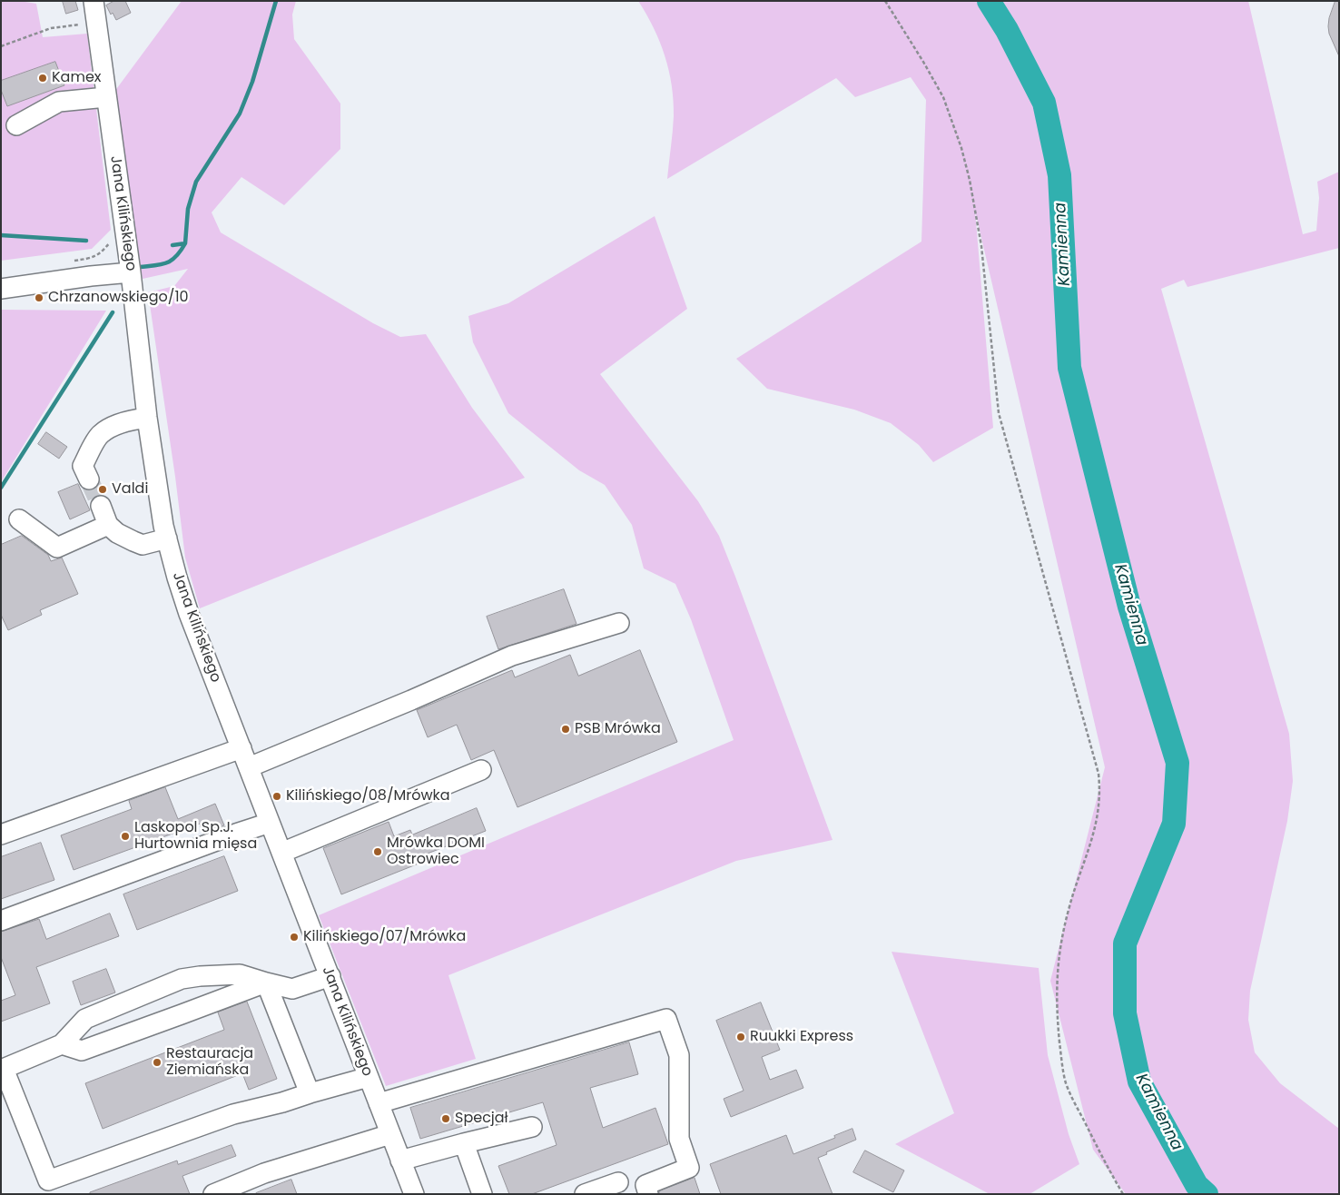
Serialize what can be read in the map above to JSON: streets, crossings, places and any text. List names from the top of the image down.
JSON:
{
  "streets": {
    "street": ["Jana Kilińskiego"]
  },
  "water": ["Kamienna"],
  "places": [
    "Kamex",
    "Chrzanowskiego/10",
    "Valdi",
    "PSB Mrówka",
    "Kilińskiego/08/Mrówka",
    "Laskopol Sp.J. Hurtownia mięsa",
    "Mrówka DOMI Ostrowiec",
    "Kilińskiego/07/Mrówka",
    "Ruukki Express",
    "Restauracja Ziemiańska",
    "Specjał"
  ]
}
